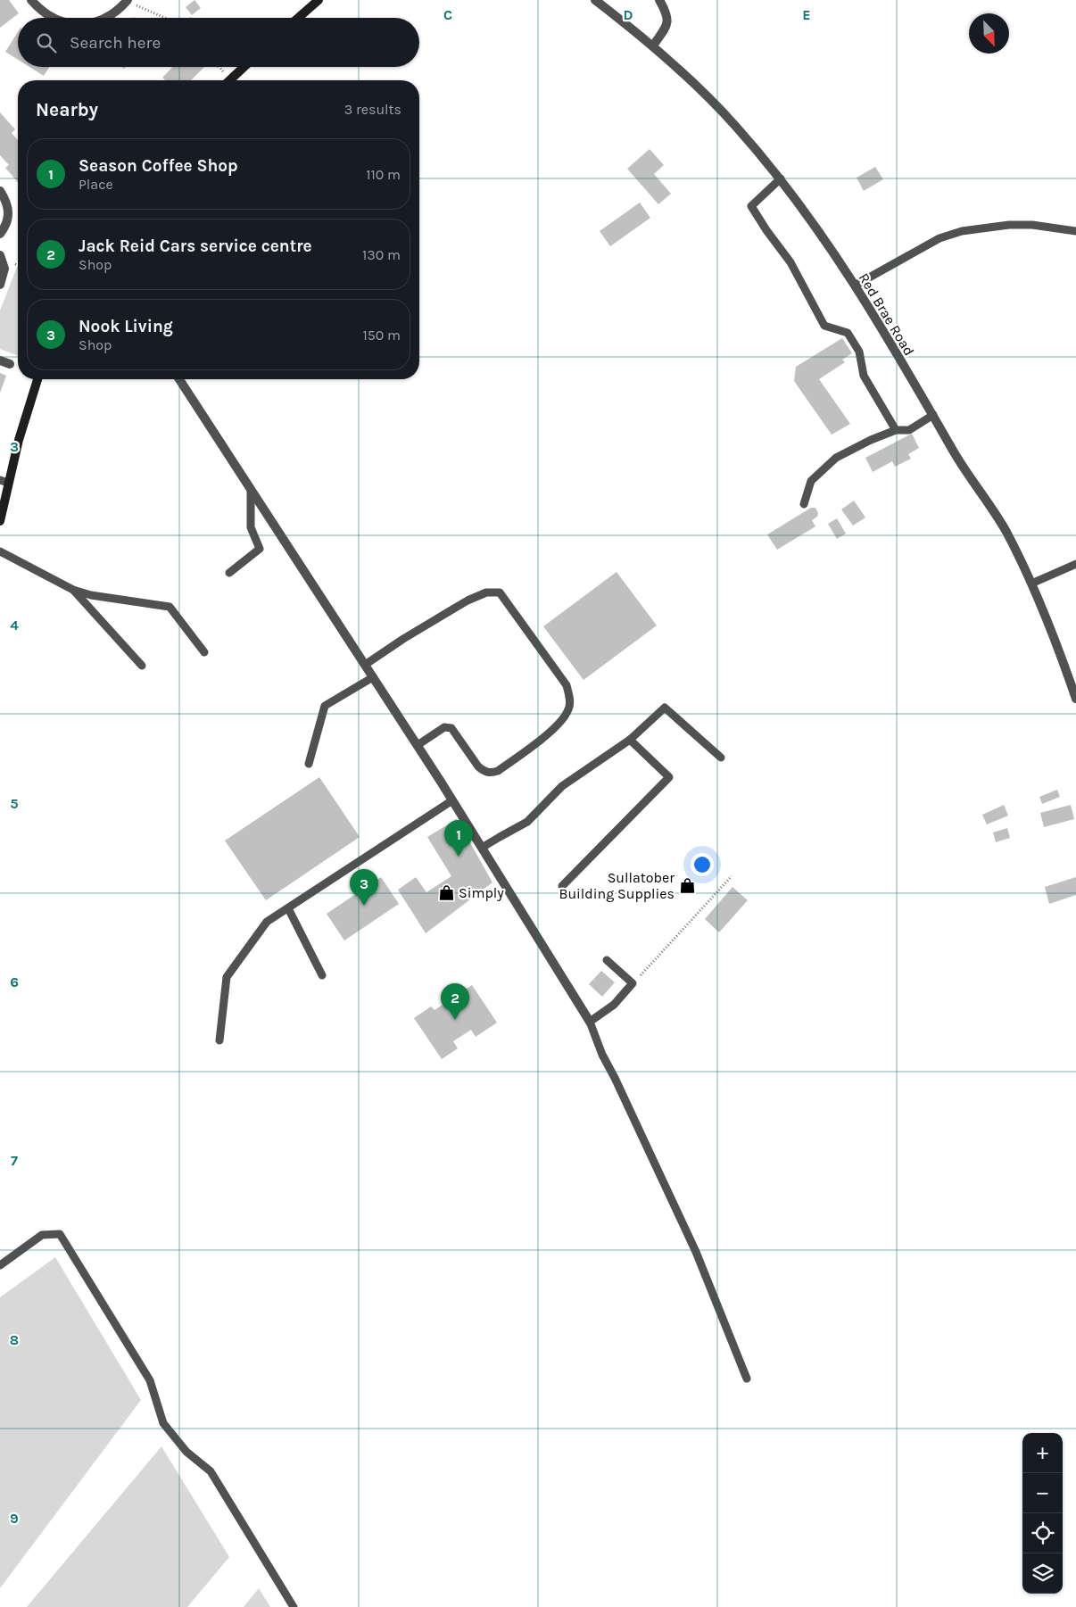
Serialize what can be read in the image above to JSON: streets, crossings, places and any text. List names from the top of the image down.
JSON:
{
  "streets": {
    "street": ["Red Brae Road"]
  },
  "places": {
    "shop": ["Sullatober Building Supplies", "Simply"]
  },
  "north": "bottom right",
  "page": {
    "search": "Search here",
    "heading": ["Nearby", "3 results"],
    "list": [
      {
        "mark": "1",
        "name": "Season Coffee Shop",
        "note": "Place",
        "value": "110 m"
      },
      {
        "mark": "2",
        "name": "Jack Reid Cars service centre",
        "note": "Shop",
        "value": "130 m"
      },
      {
        "mark": "3",
        "name": "Nook Living",
        "note": "Shop",
        "value": "150 m"
      }
    ],
    "pins": ["1", "3", "2"],
    "map_buttons": ["+", "−"]
  },
  "grid": {
    "columns": ["C", "D", "E"],
    "rows": [
      "3",
      "4",
      "5",
      "6",
      "7",
      "8",
      "9"
    ]
  }
}
